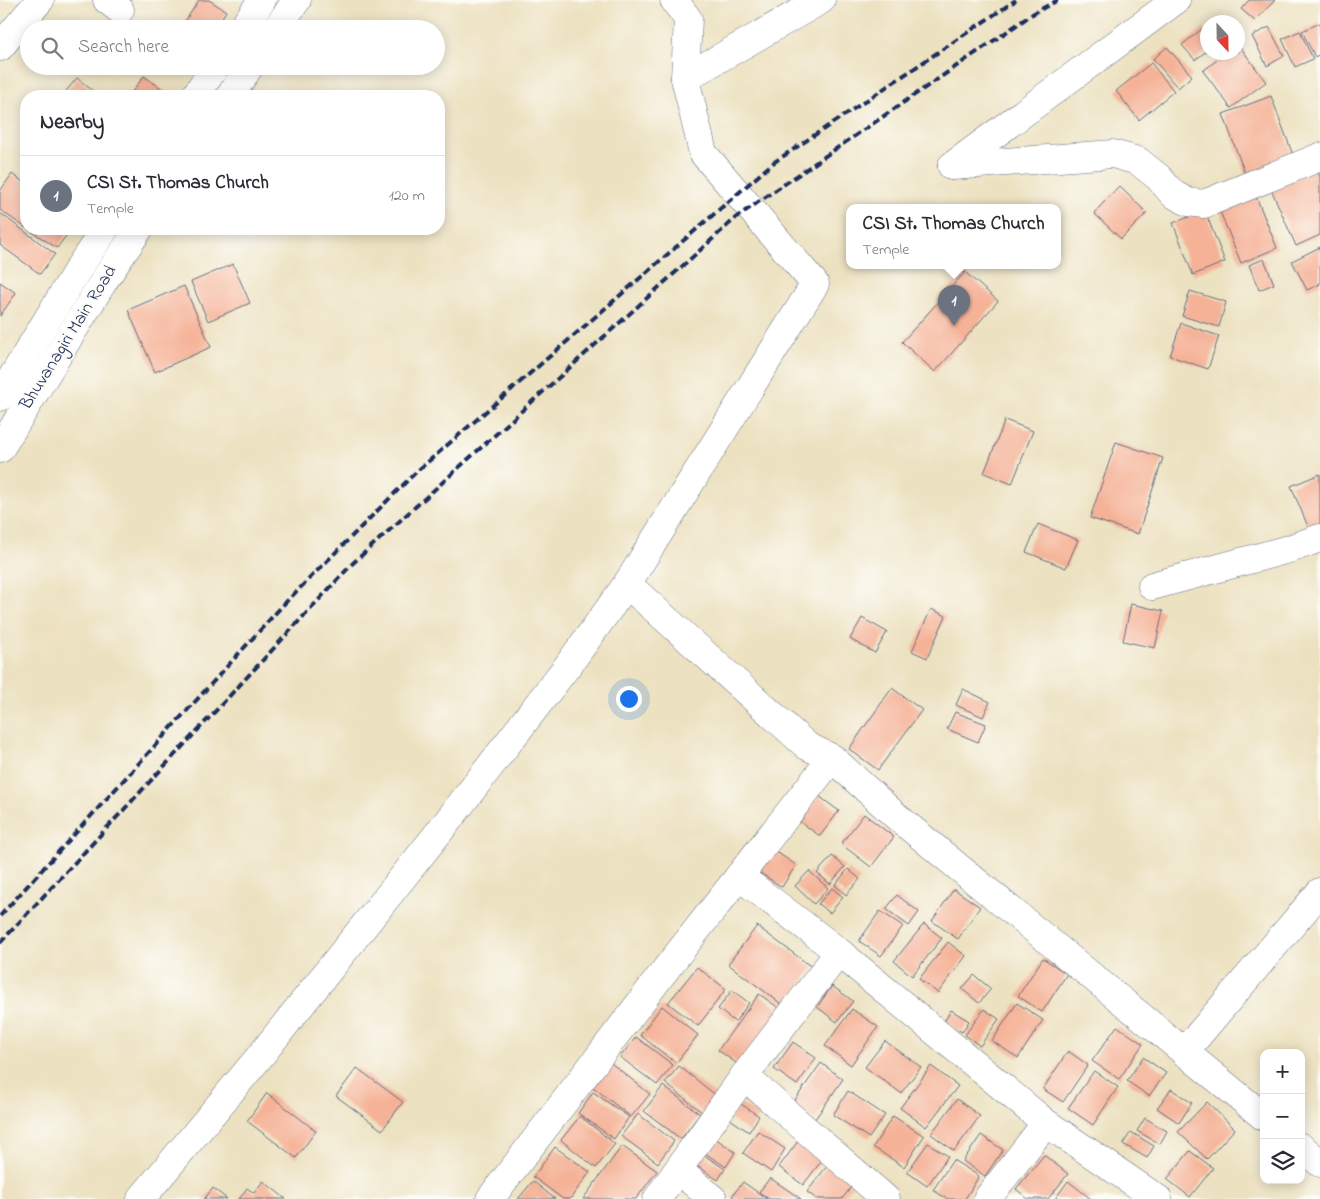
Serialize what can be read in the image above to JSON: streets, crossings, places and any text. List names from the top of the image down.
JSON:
{
  "streets": {
    "street": ["Bhuvanagiri Main Road"]
  },
  "north": "bottom",
  "page": {
    "search": "Search here",
    "heading": "Nearby",
    "list": [
      {
        "mark": "1",
        "name": "CSI St. Thomas Church",
        "note": "Temple",
        "value": "120 m"
      }
    ],
    "popup": ["CSI St. Thomas Church", "Temple"],
    "pins": "1",
    "map_buttons": ["+", "−"]
  }
}
